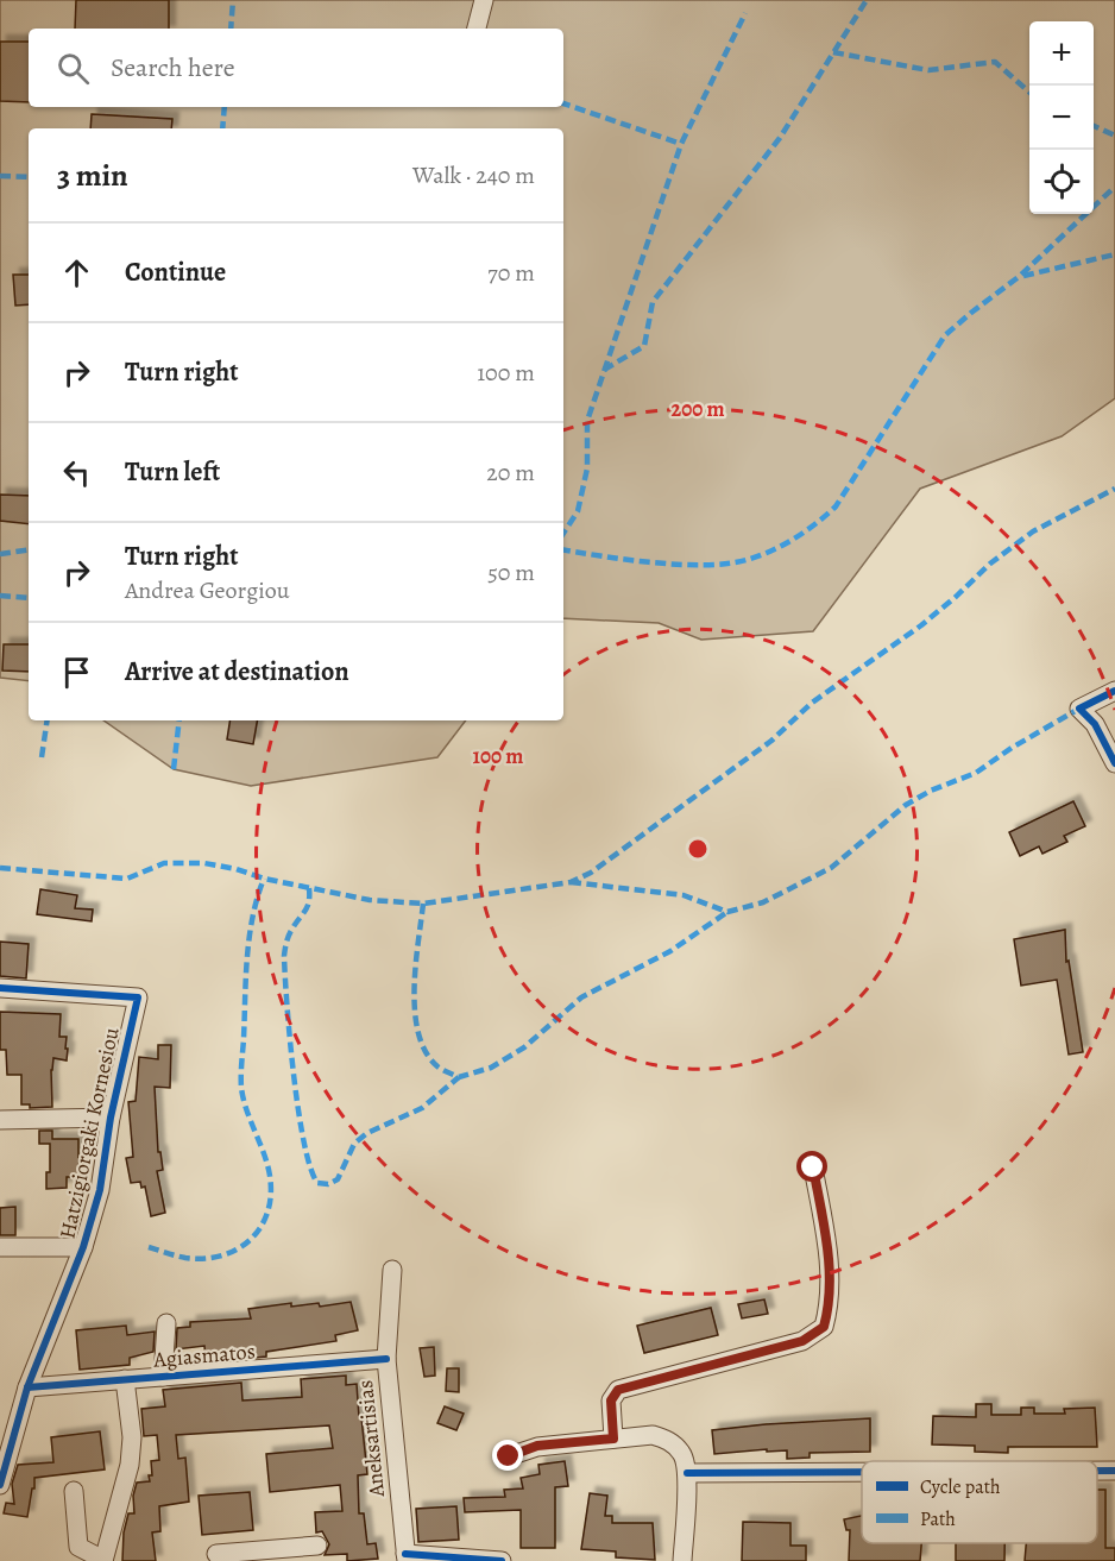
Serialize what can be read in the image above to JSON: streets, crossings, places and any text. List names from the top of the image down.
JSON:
{
  "streets": {
    "street": ["Hatzigiorgaki Kornesiou", "Agiasmatos", "Aneksartisias"]
  },
  "crossings": [
    ["Hatzigiorgaki Kornesiou", "Agiasmatos"],
    ["Agiasmatos", "Aneksartisias"]
  ],
  "legend": ["Cycle path", "Path"],
  "page": {
    "map_buttons": ["+", "−"],
    "search": "Search here",
    "heading": ["3 min", "Walk · 240 m"],
    "list": [
      ["Continue", "70 m"],
      ["Turn right", "100 m"],
      ["Turn left", "20 m"],
      ["Turn right", "Andrea Georgiou", "50 m"],
      "Arrive at destination"
    ]
  },
  "rings": ["200 m", "100 m"]
}
